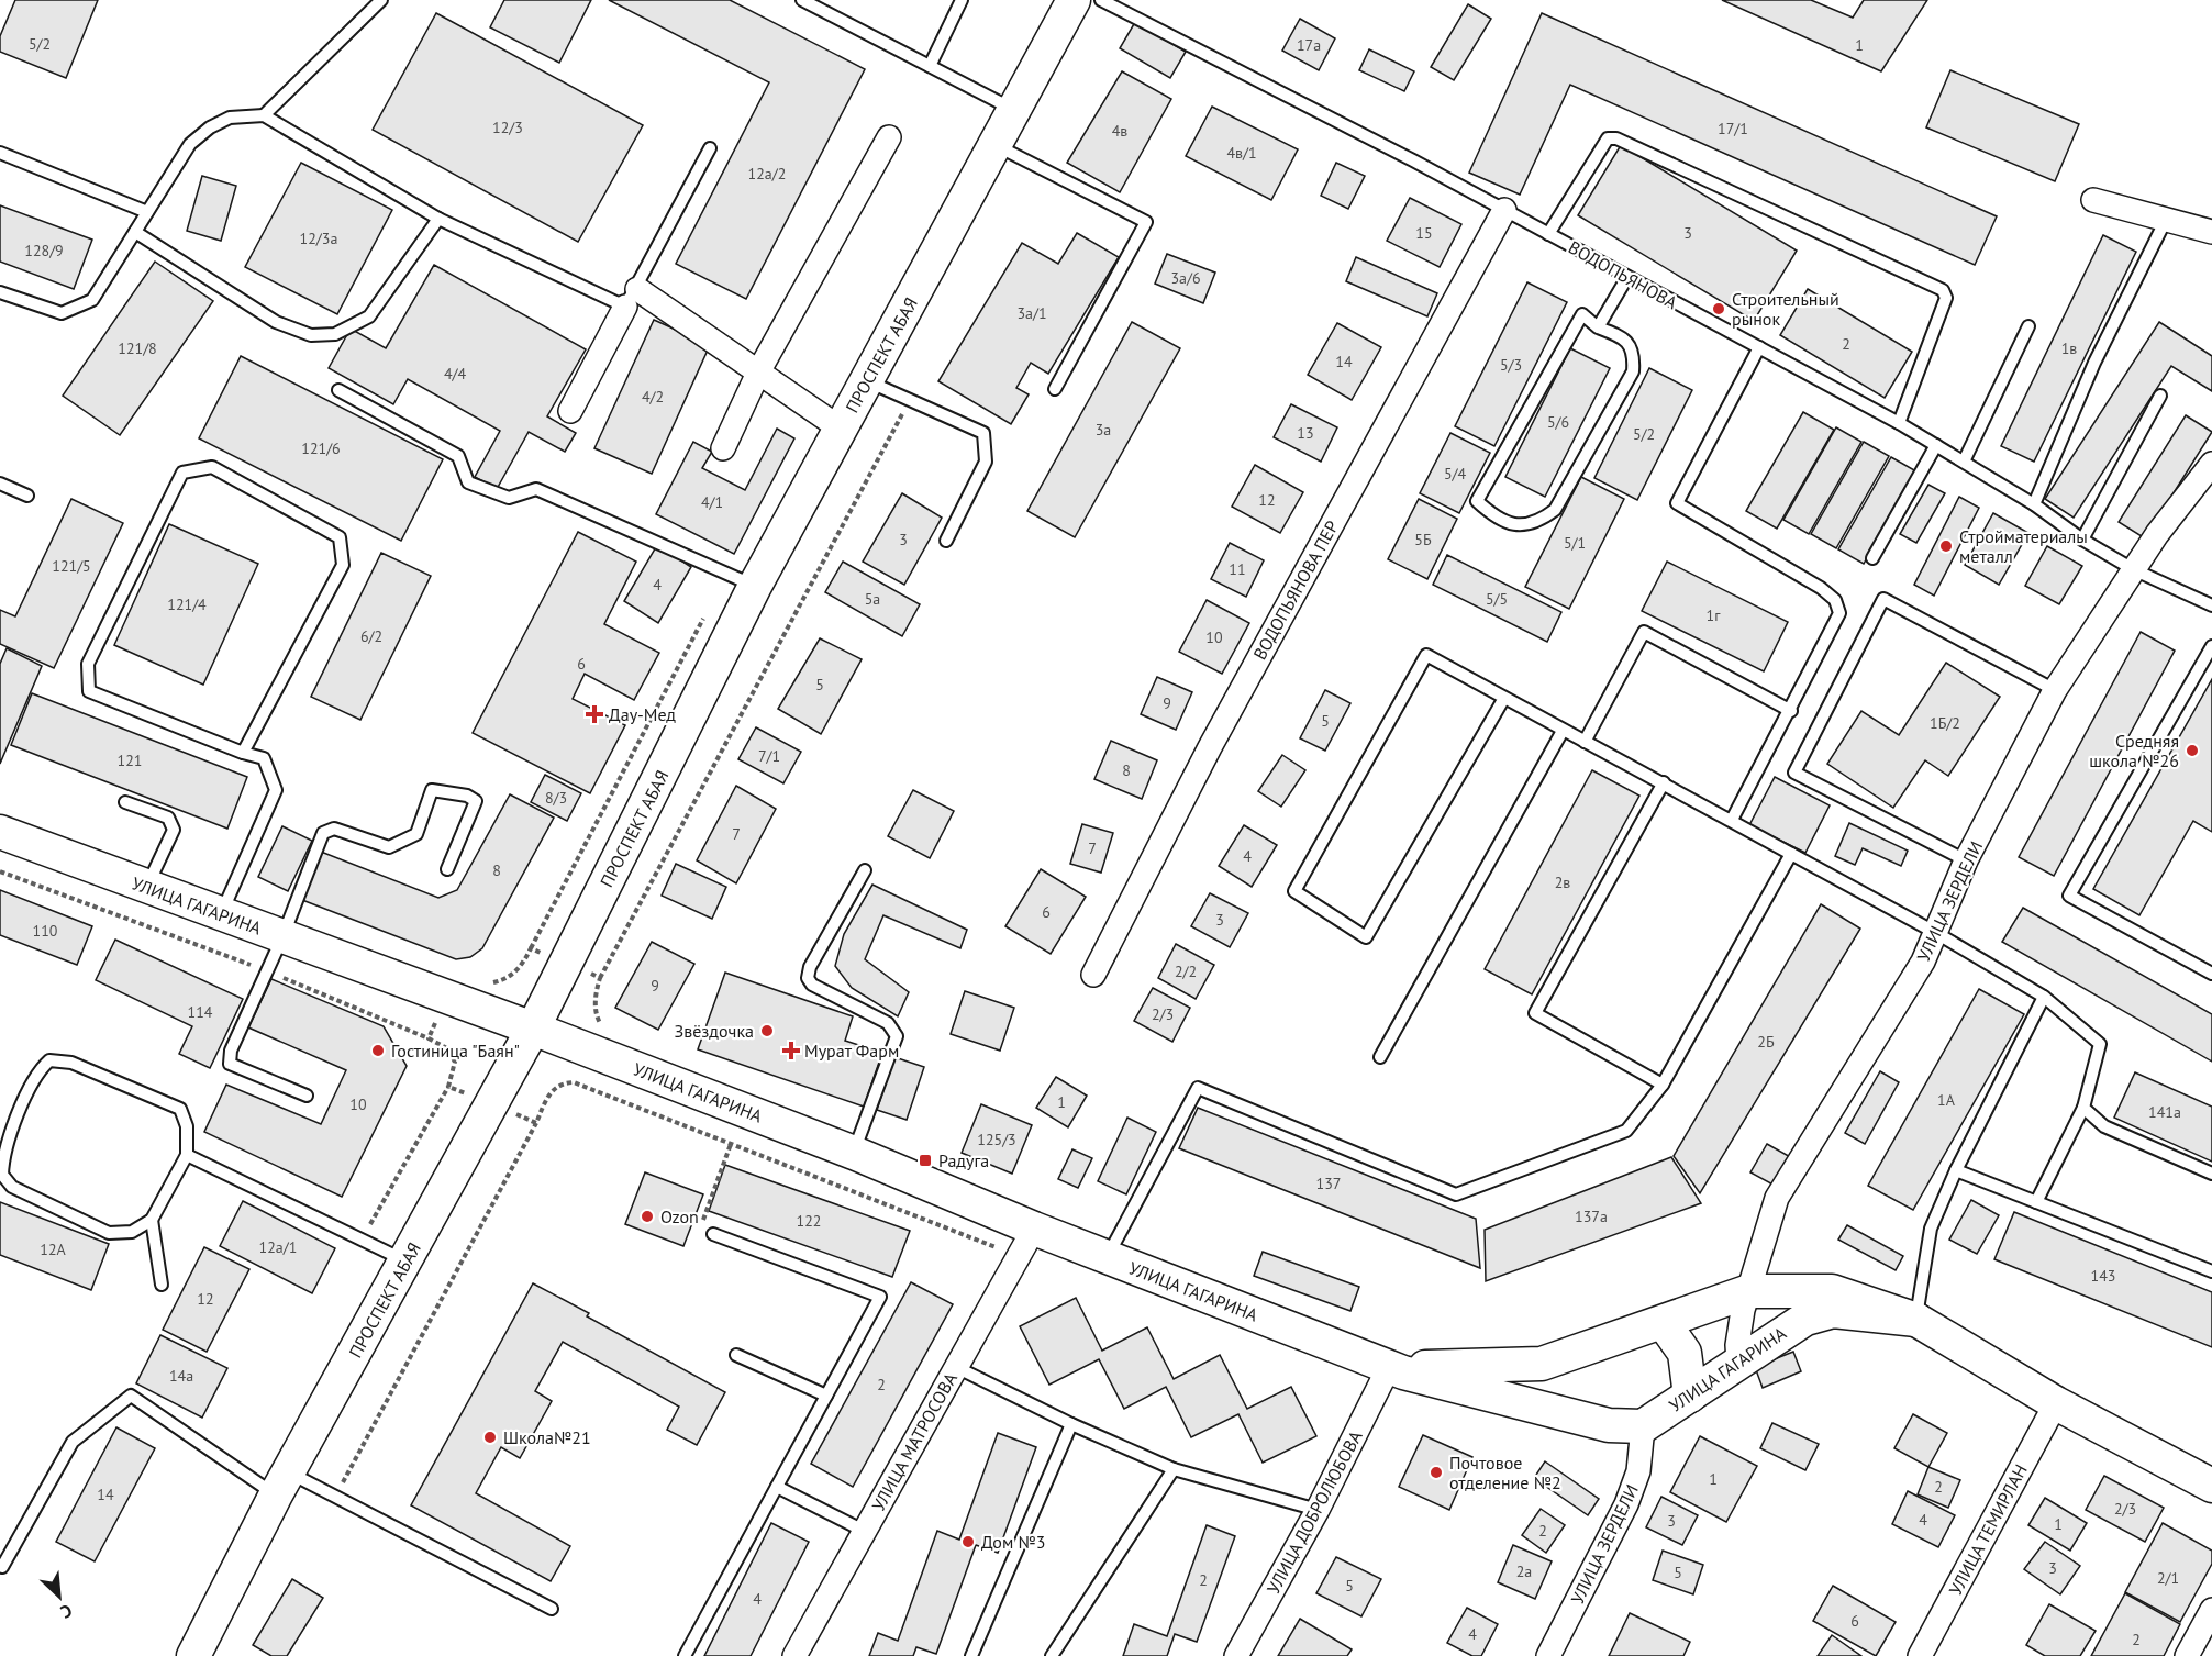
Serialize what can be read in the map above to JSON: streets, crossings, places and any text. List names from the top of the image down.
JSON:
{
  "streets": {
    "main road": ["ПРОСПЕКТ АБАЯ", "УЛИЦА ГАГАРИНА"],
    "street": [
      "ВОДОПЬЯНОВА ПЕР",
      "УЛИЦА ЗЕРДЕЛИ",
      "УЛИЦА МАТРОСОВА",
      "УЛИЦА ДОБРОЛЮБОВА",
      "УЛИЦА ТЕМИРЛАН"
    ],
    "lane": ["ВОДОПЬЯНОВА"]
  },
  "crossings": [
    ["ВОДОПЬЯНОВА", "ВОДОПЬЯНОВА ПЕР"],
    ["ВОДОПЬЯНОВА", "УЛИЦА ЗЕРДЕЛИ"],
    ["ПРОСПЕКТ АБАЯ", "УЛИЦА ГАГАРИНА"],
    ["УЛИЦА ЗЕРДЕЛИ", "УЛИЦА ГАГАРИНА"],
    ["УЛИЦА ГАГАРИНА", "УЛИЦА МАТРОСОВА"],
    ["УЛИЦА ГАГАРИНА", "УЛИЦА ДОБРОЛЮБОВА"],
    ["УЛИЦА ГАГАРИНА", "УЛИЦА ТЕМИРЛАН"]
  ],
  "places": {
    "other": [
      "Строительный рынок",
      "Стройматериалы металл",
      "Средняя школа №26",
      "Звёздочка",
      "Гостиница \"Баян\"",
      "Ozon",
      "Школа№21",
      "Почтовое отделение №2",
      "Дом №3"
    ],
    "health": ["Дау-Мед", "Мурат Фарм"],
    "transit": ["Радуга"]
  },
  "house_numbers": [
    "5/2",
    "17а",
    "1",
    "12/3",
    "17/1",
    "4в",
    "4в/1",
    "12а/2",
    "15",
    "3",
    "12/3а",
    "128/9",
    "3а/6",
    "3а/1",
    "2",
    "121/8",
    "1в",
    "14",
    "5/3",
    "4/4",
    "4/2",
    "5/6",
    "3а",
    "13",
    "5/2",
    "121/6",
    "5/4",
    "12",
    "4/1",
    "3",
    "5Б",
    "5/1",
    "121/5",
    "11",
    "4",
    "5а",
    "5/5",
    "121/4",
    "1г",
    "6/2",
    "10",
    "6",
    "5",
    "9",
    "5",
    "1Б/2",
    "7/1",
    "121",
    "8",
    "8/3",
    "7",
    "7",
    "4",
    "8",
    "2в",
    "6",
    "3",
    "110",
    "2/2",
    "9",
    "114",
    "2/3",
    "2Б",
    "1А",
    "1",
    "10",
    "141а",
    "125/3",
    "137",
    "137а",
    "122",
    "12а/1",
    "12А",
    "143",
    "12",
    "14а",
    "2",
    "1",
    "2",
    "14",
    "2/3",
    "4",
    "3",
    "1",
    "2",
    "3",
    "2а",
    "5",
    "2/1",
    "2",
    "5",
    "4",
    "6",
    "4",
    "2"
  ],
  "north": "bottom right"
}
